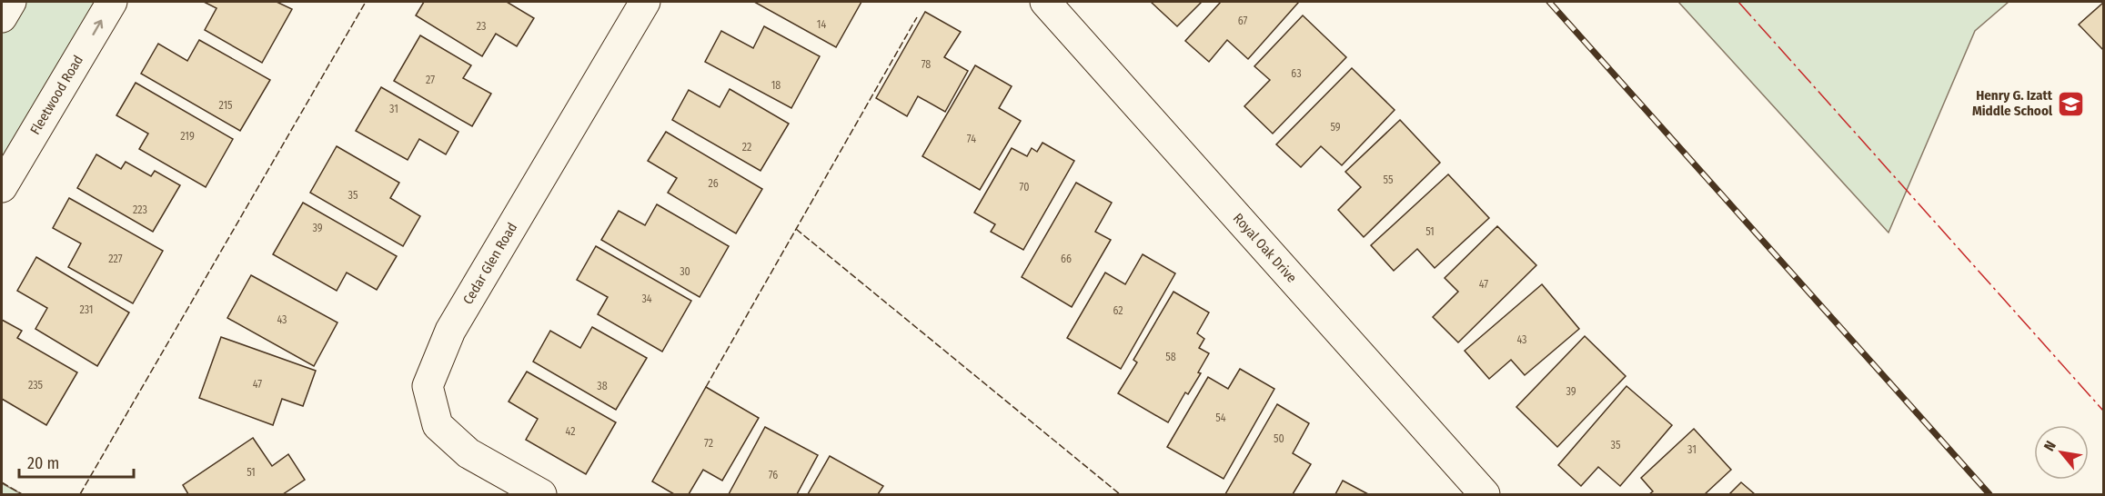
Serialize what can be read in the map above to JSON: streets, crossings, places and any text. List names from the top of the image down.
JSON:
{
  "streets": {
    "street": ["Fleetwood Road", "Royal Oak Drive", "Cedar Glen Road"]
  },
  "one_way": ["Fleetwood Road"],
  "places": {
    "school or university": ["Henry G. Izatt Middle School"]
  },
  "house_numbers": [
    "67",
    "14",
    "23",
    "78",
    "63",
    "27",
    "18",
    "215",
    "31",
    "59",
    "219",
    "74",
    "22",
    "55",
    "26",
    "70",
    "35",
    "223",
    "39",
    "51",
    "227",
    "66",
    "30",
    "47",
    "34",
    "231",
    "62",
    "43",
    "43",
    "58",
    "47",
    "235",
    "38",
    "39",
    "54",
    "42",
    "50",
    "72",
    "35",
    "31",
    "51",
    "76"
  ],
  "scale_bar": "20 m",
  "north": "top left"
}
